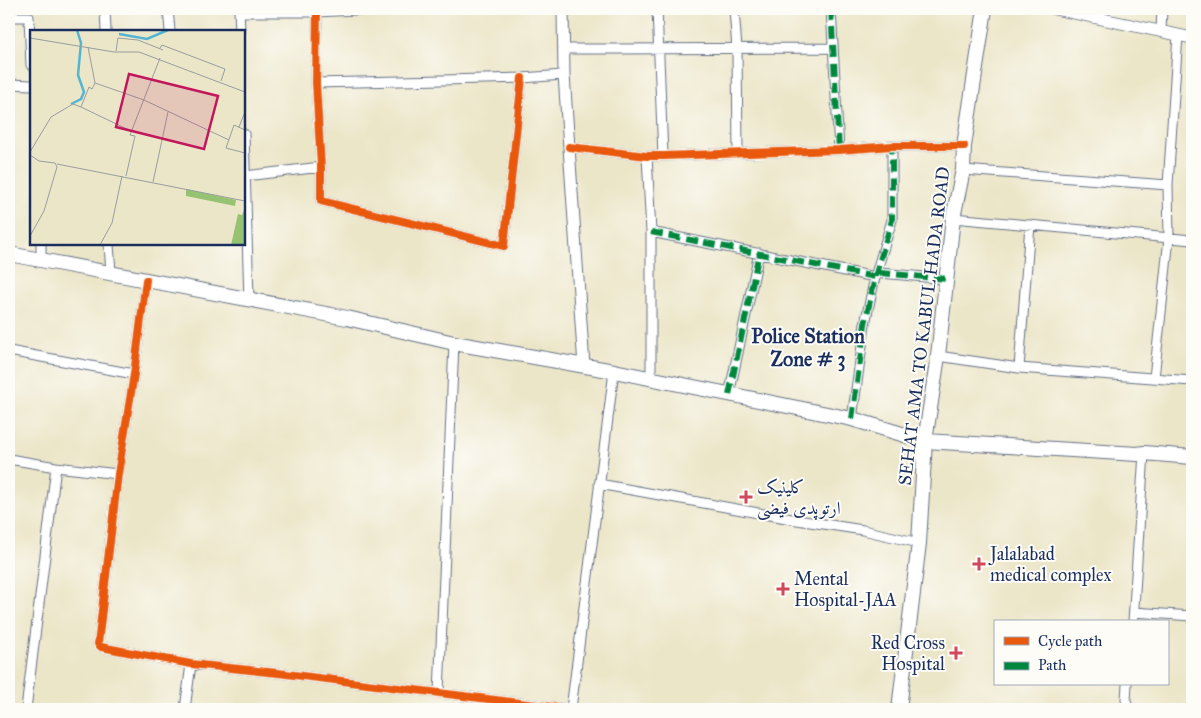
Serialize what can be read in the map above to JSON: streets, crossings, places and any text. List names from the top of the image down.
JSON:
{
  "streets": {
    "main road": ["SEHAT AMA TO KABUL HADA ROAD"]
  },
  "districts": ["Police Station Zone # 3"],
  "places": {
    "health": [
      "کلینیک ارتوپدی فیضی",
      "Jalalabad medical complex",
      "Mental Hospital-JAA",
      "Red Cross Hospital"
    ]
  },
  "legend": ["Cycle path", "Path"]
}
